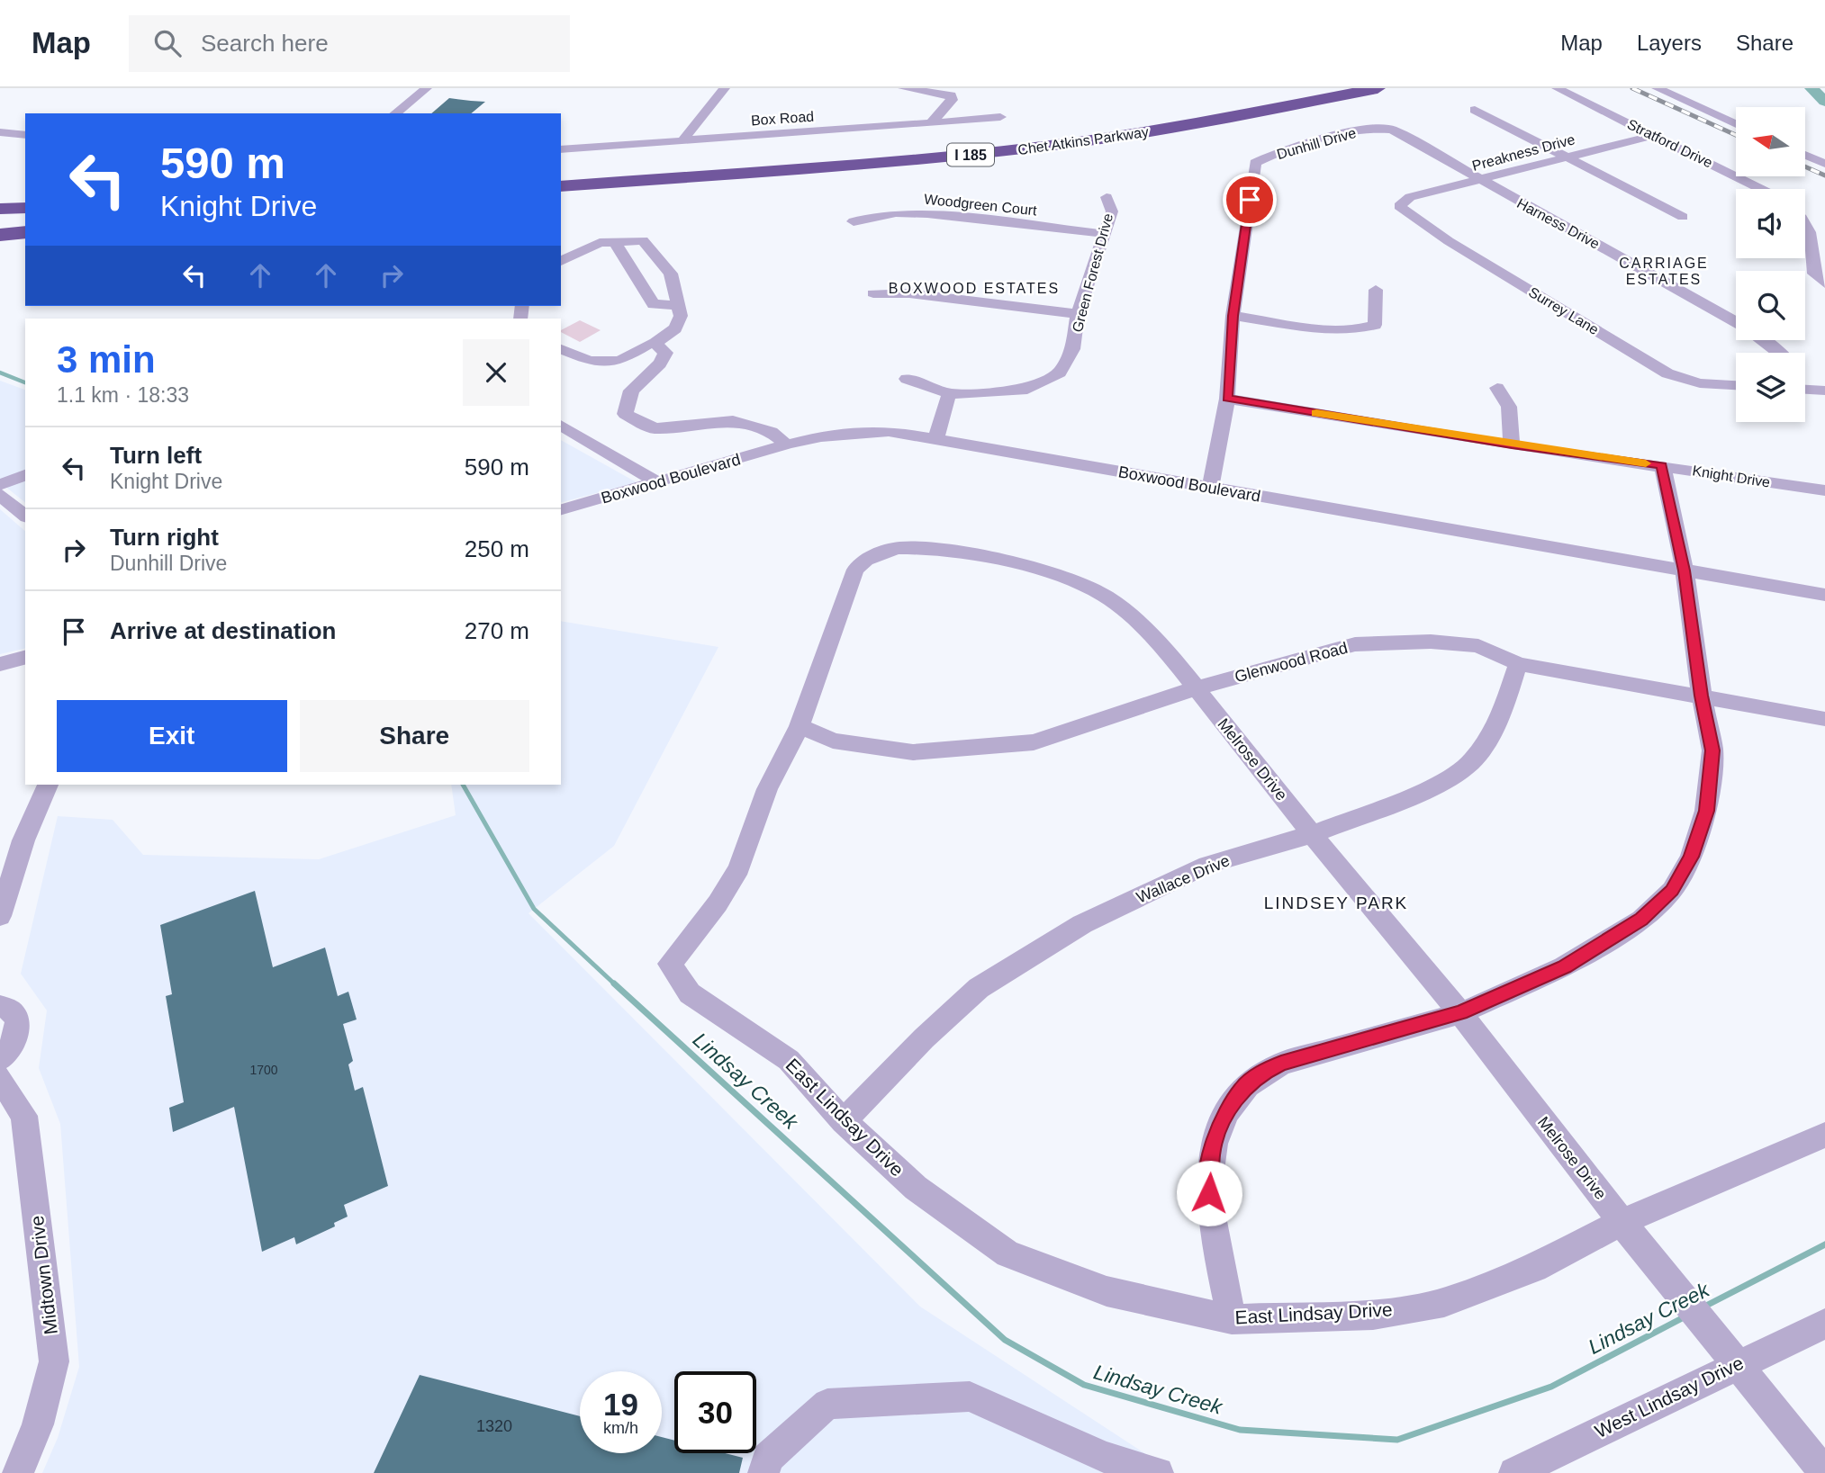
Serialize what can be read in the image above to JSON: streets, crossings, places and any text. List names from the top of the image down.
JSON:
{
  "streets": {
    "highway": ["Chet Atkins Parkway", "I 185"],
    "street": [
      "Box Road",
      "Dunhill Drive",
      "Stratford Drive",
      "Preakness Drive",
      "Woodgreen Court",
      "Harness Drive",
      "Green Forest Drive",
      "Surrey Lane",
      "Knight Drive",
      "Boxwood Boulevard",
      "Glenwood Road",
      "Melrose Drive",
      "Wallace Drive",
      "East Lindsay Drive",
      "Midtown Drive",
      "West Lindsay Drive"
    ]
  },
  "crossings": [
    ["Dunhill Drive", "Harness Drive"],
    ["Dunhill Drive", "Knight Drive"],
    ["Dunhill Drive", "Boxwood Boulevard"],
    ["Stratford Drive", "Preakness Drive"],
    ["Preakness Drive", "Harness Drive"],
    ["Preakness Drive", "Surrey Lane"],
    ["Woodgreen Court", "Green Forest Drive"],
    ["Glenwood Road", "Melrose Drive"],
    ["Glenwood Road", "Wallace Drive"],
    ["Melrose Drive", "Wallace Drive"],
    ["Melrose Drive", "East Lindsay Drive"],
    ["Melrose Drive", "West Lindsay Drive"],
    ["Wallace Drive", "East Lindsay Drive"]
  ],
  "districts": ["CARRIAGE ESTATES", "BOXWOOD ESTATES", "LINDSEY PARK"],
  "water": ["Lindsay Creek"],
  "house_numbers": ["1700", "1320"],
  "north": "left",
  "page": {
    "header": "Map",
    "search": "Search here",
    "nav": ["Map", "Layers", "Share"],
    "turn": ["590 m", "Knight Drive"],
    "heading": ["3 min", "1.1 km · 18:33"],
    "list": [
      {
        "name": "Turn left",
        "note": "Knight Drive",
        "value": "590 m"
      },
      {
        "name": "Turn right",
        "note": "Dunhill Drive",
        "value": "250 m"
      },
      {
        "name": "Arrive at destination",
        "value": "270 m"
      }
    ],
    "buttons": ["Exit", "Share"],
    "speed": "19 km/h",
    "limit": "30"
  }
}
